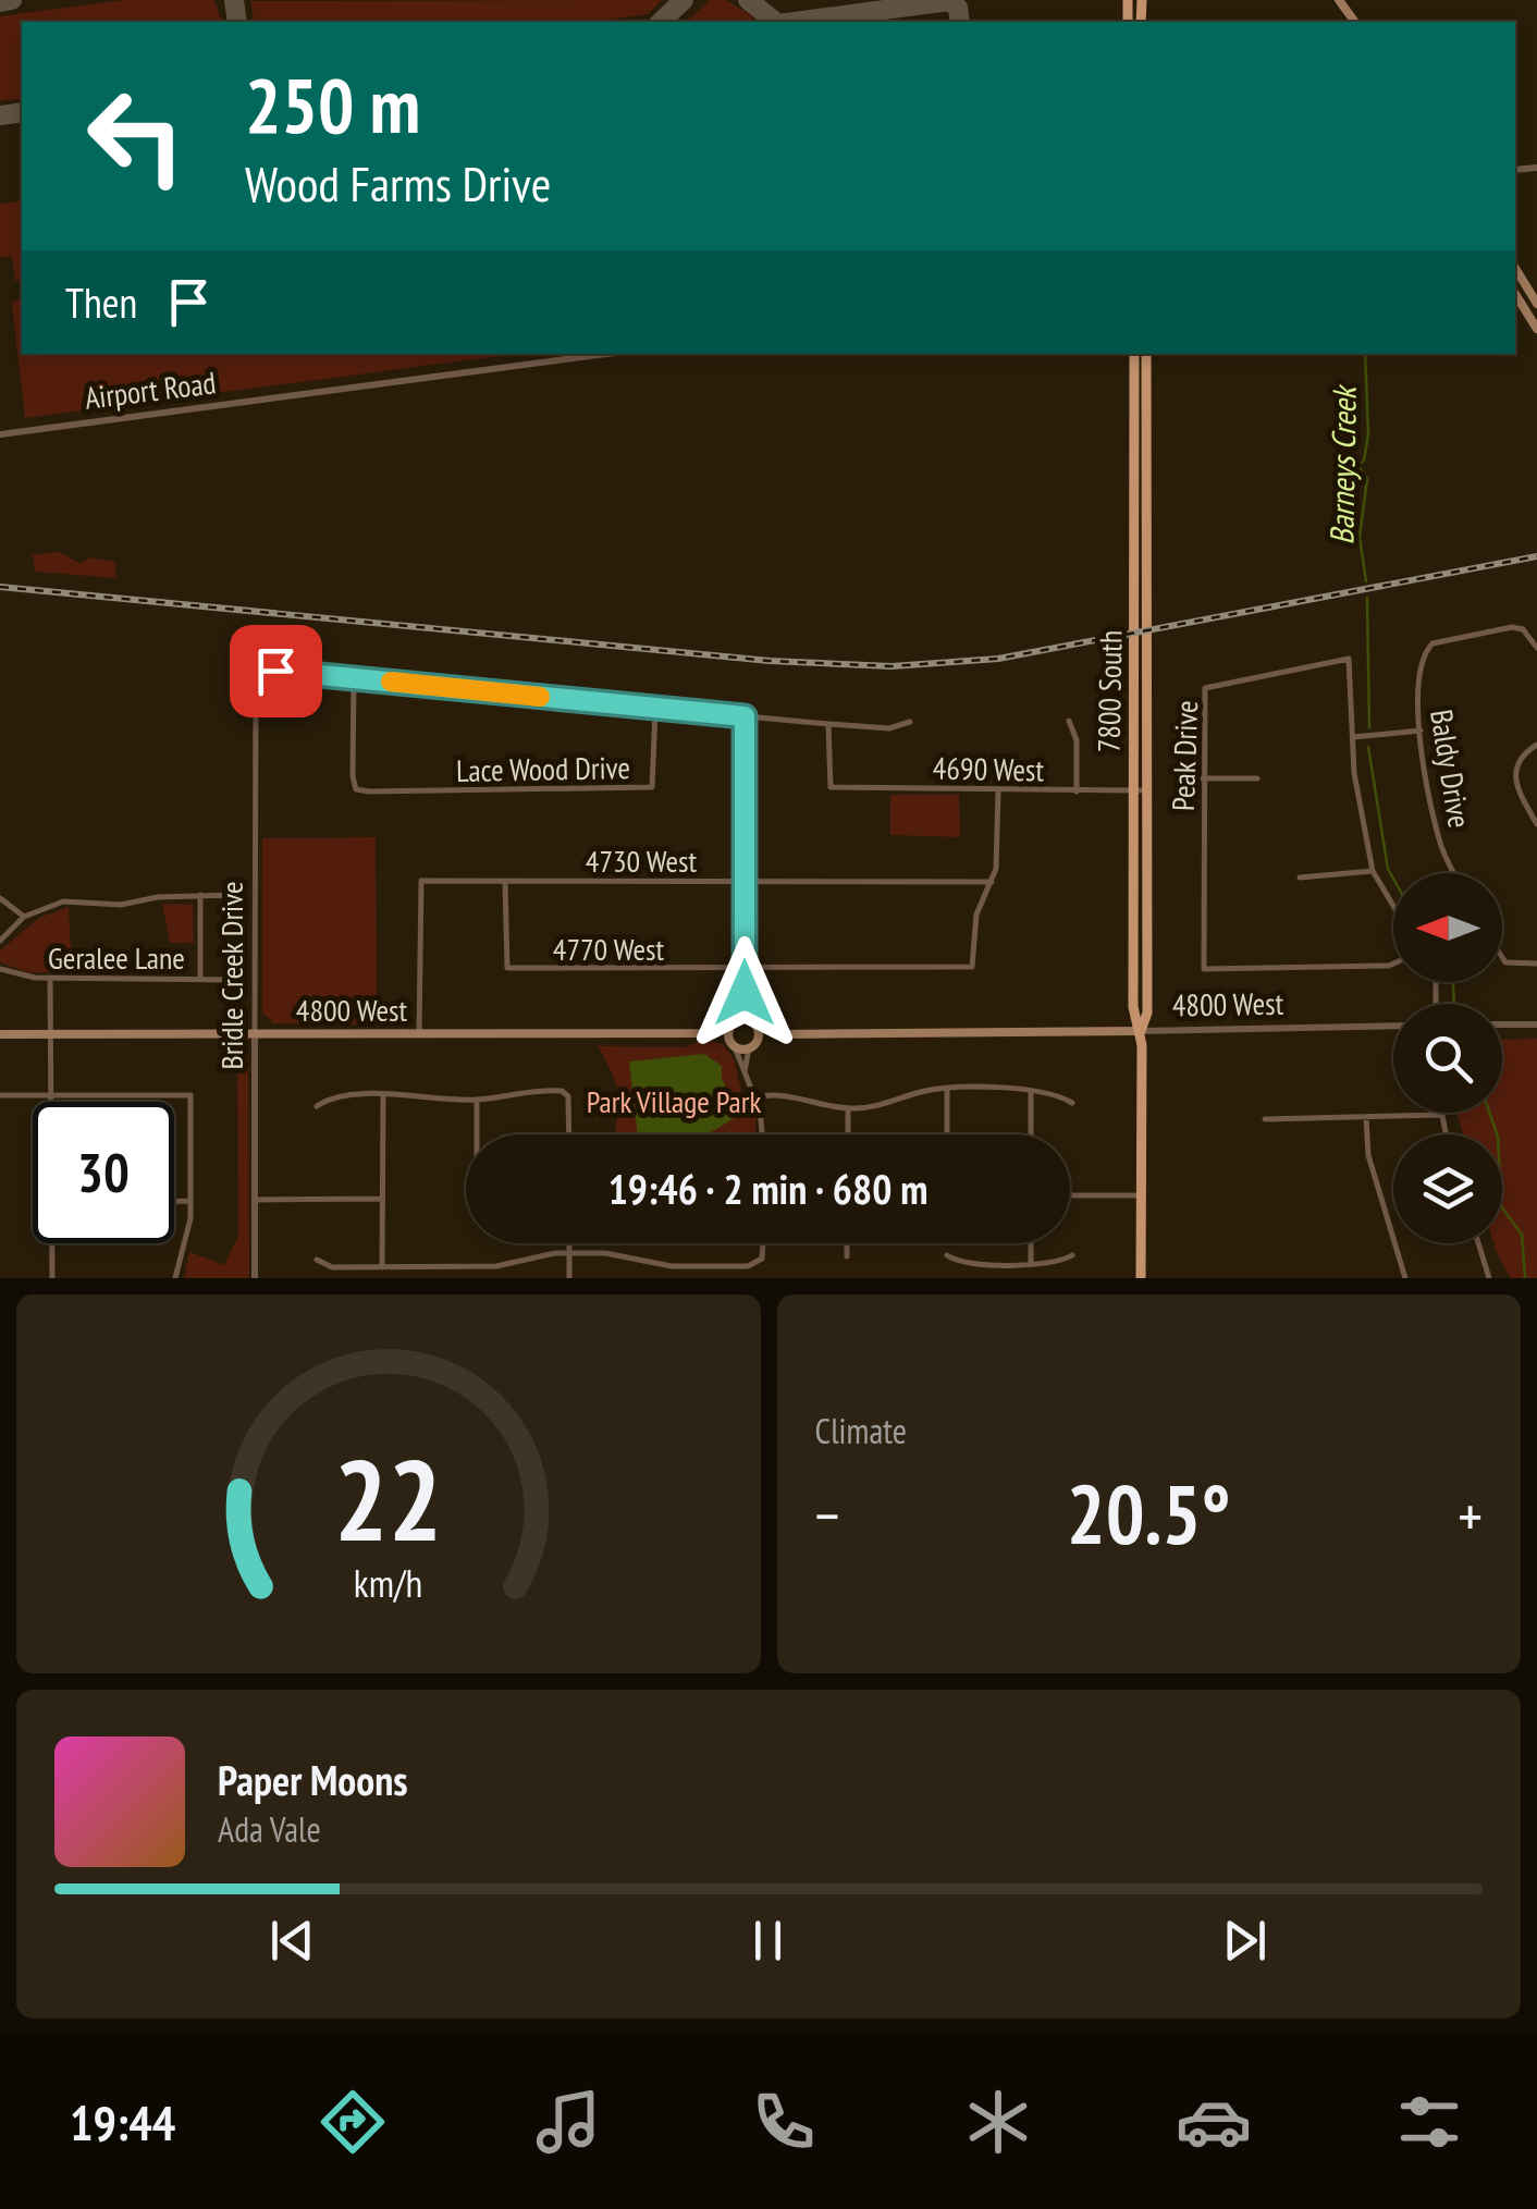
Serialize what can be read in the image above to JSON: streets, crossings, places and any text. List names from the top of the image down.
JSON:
{
  "streets": {
    "main road": ["7800 South", "4800 West"],
    "street": [
      "Airport Road",
      "Peak Drive",
      "Lace Wood Drive",
      "4690 West",
      "Baldy Drive",
      "4730 West",
      "4770 West",
      "Geralee Lane",
      "Bridle Creek Drive"
    ]
  },
  "crossings": [
    ["7800 South", "4690 West"],
    ["7800 South", "4800 West"],
    ["Lace Wood Drive", "Bridle Creek Drive"],
    ["4730 West", "4770 West"],
    ["4730 West", "4800 West"],
    ["Bridle Creek Drive", "4800 West"]
  ],
  "water": ["Barneys Creek"],
  "parks": ["Park Village Park"],
  "north": "left",
  "page": {
    "turn": ["250 m", "Wood Farms Drive"],
    "then": "Then",
    "limit": "30",
    "trip": "19:46 · 2 min · 680 m",
    "tile": "Climate",
    "heat": ["−", "20.5°", "+"],
    "song": ["Paper Moons", "Ada Vale"],
    "tabs": "19:44",
    "gauge": ["22", "km/h"]
  }
}
